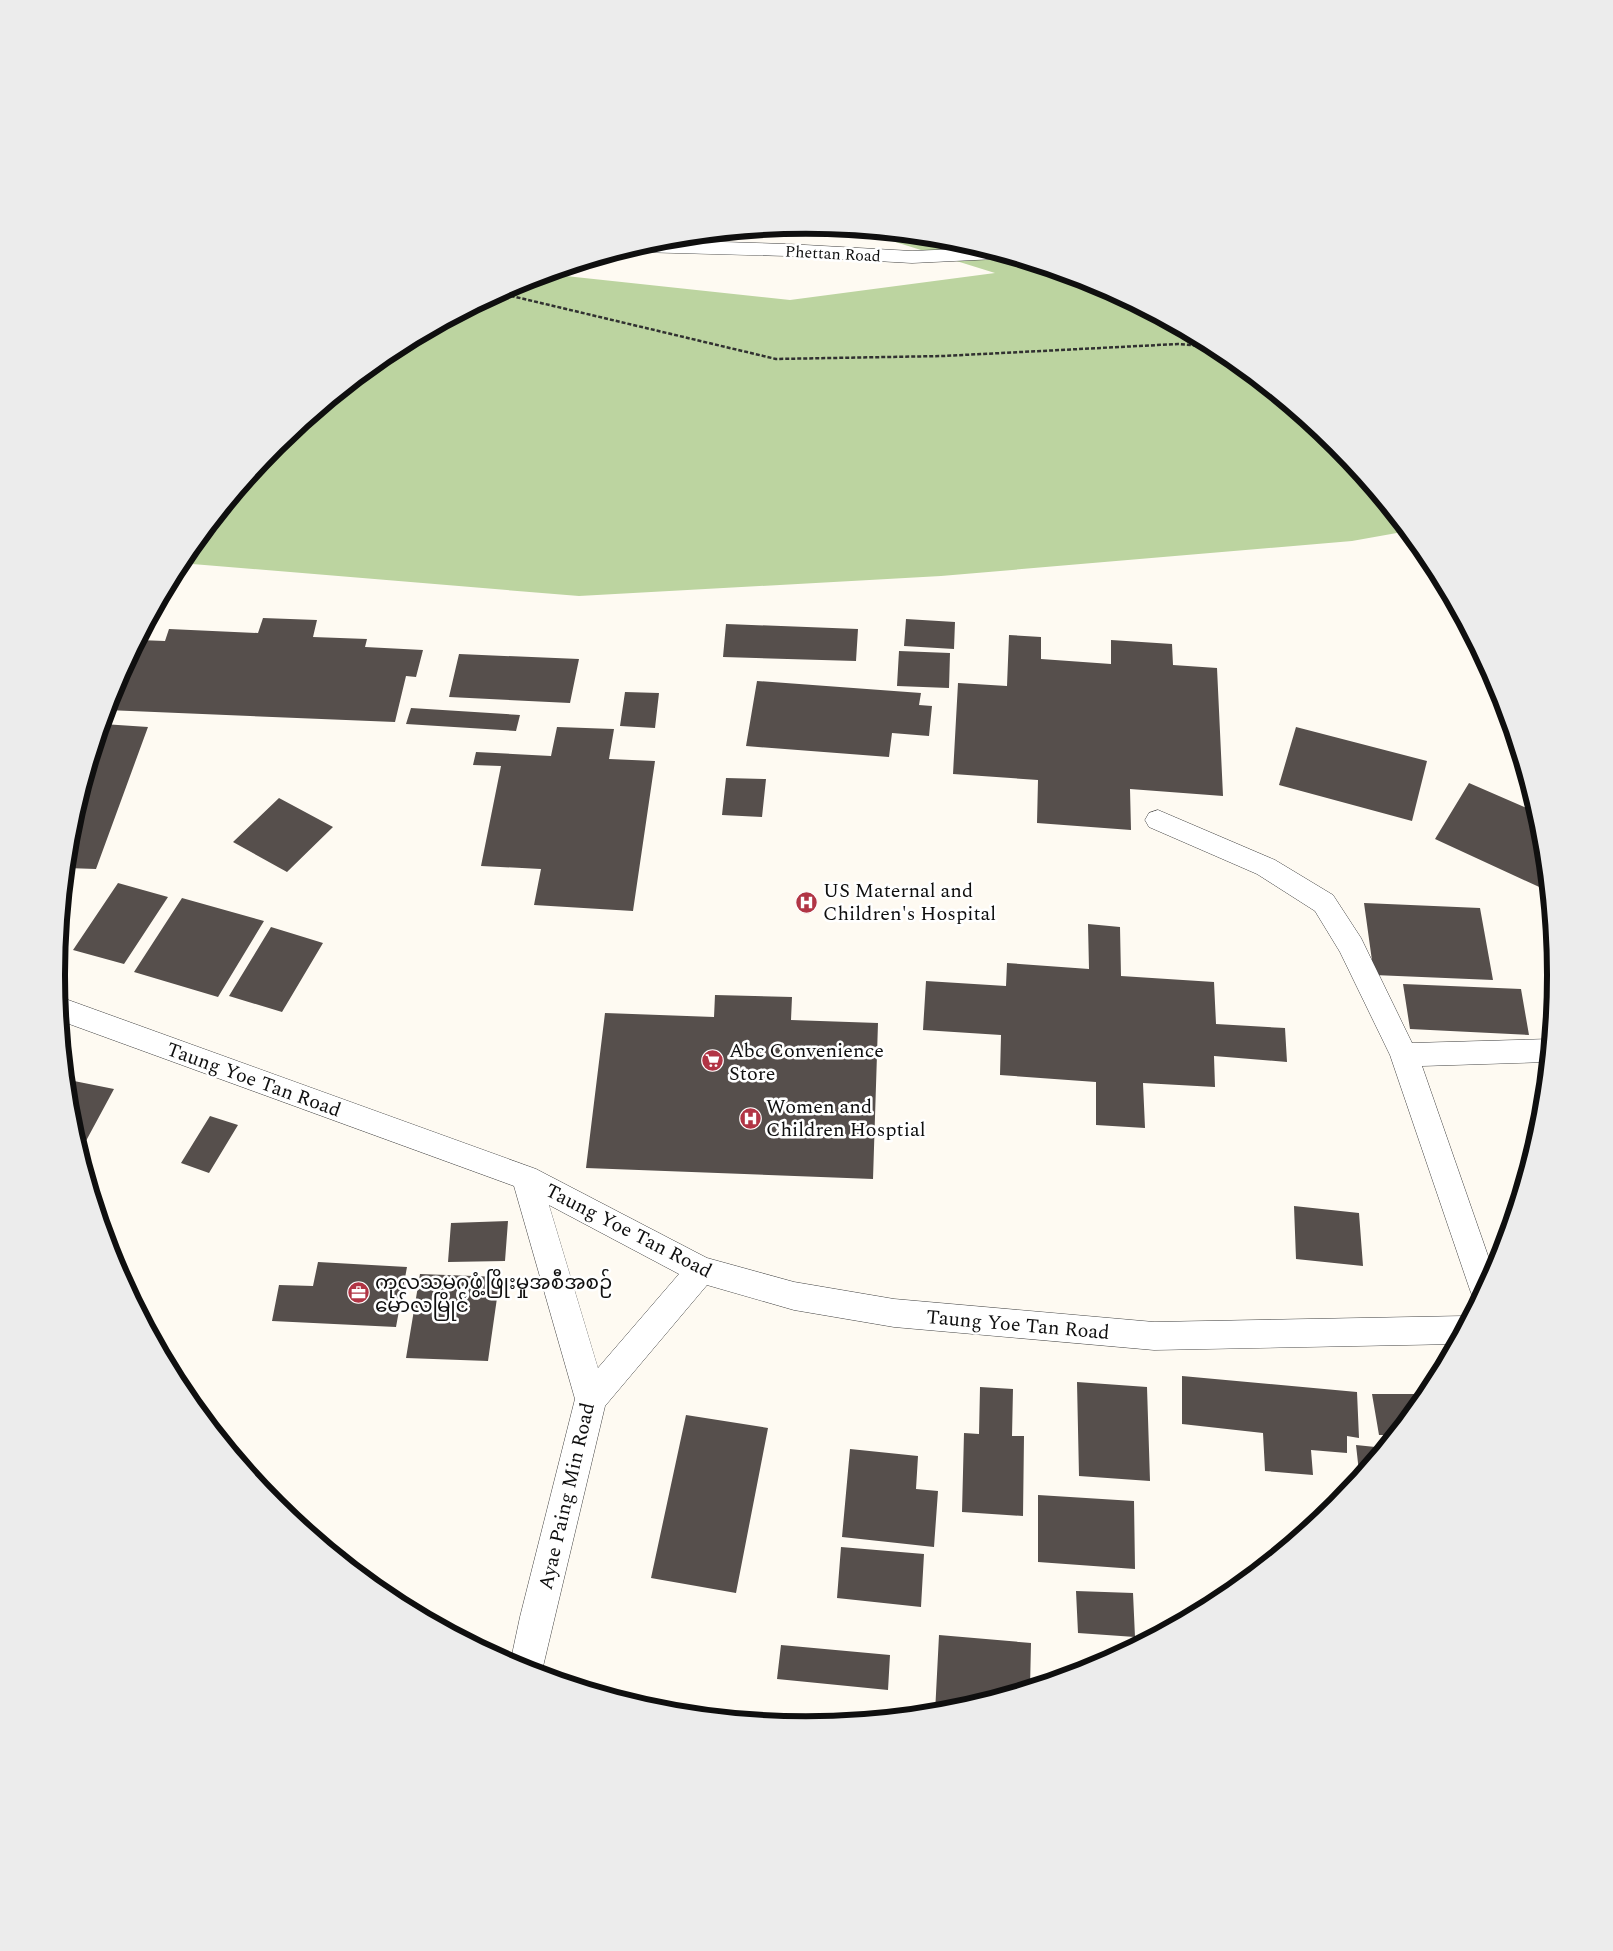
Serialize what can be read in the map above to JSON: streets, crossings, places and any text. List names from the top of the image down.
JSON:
{
  "streets": {
    "street": ["Phettan Road", "Taung Yoe Tan Road", "Ayae Paing Min Road"]
  },
  "crossings": [
    ["Taung Yoe Tan Road", "Ayae Paing Min Road"]
  ],
  "places": {
    "hospital": ["US Maternal and Children's Hospital", "Women and Children Hosptial"],
    "supermarket": ["Abc Convenience Store"],
    "office": ["ကုလသမဂ္ဂဖွံ့ဖြိုးမှုအစီအစဉ် မော်လမြိုင်"]
  }
}
